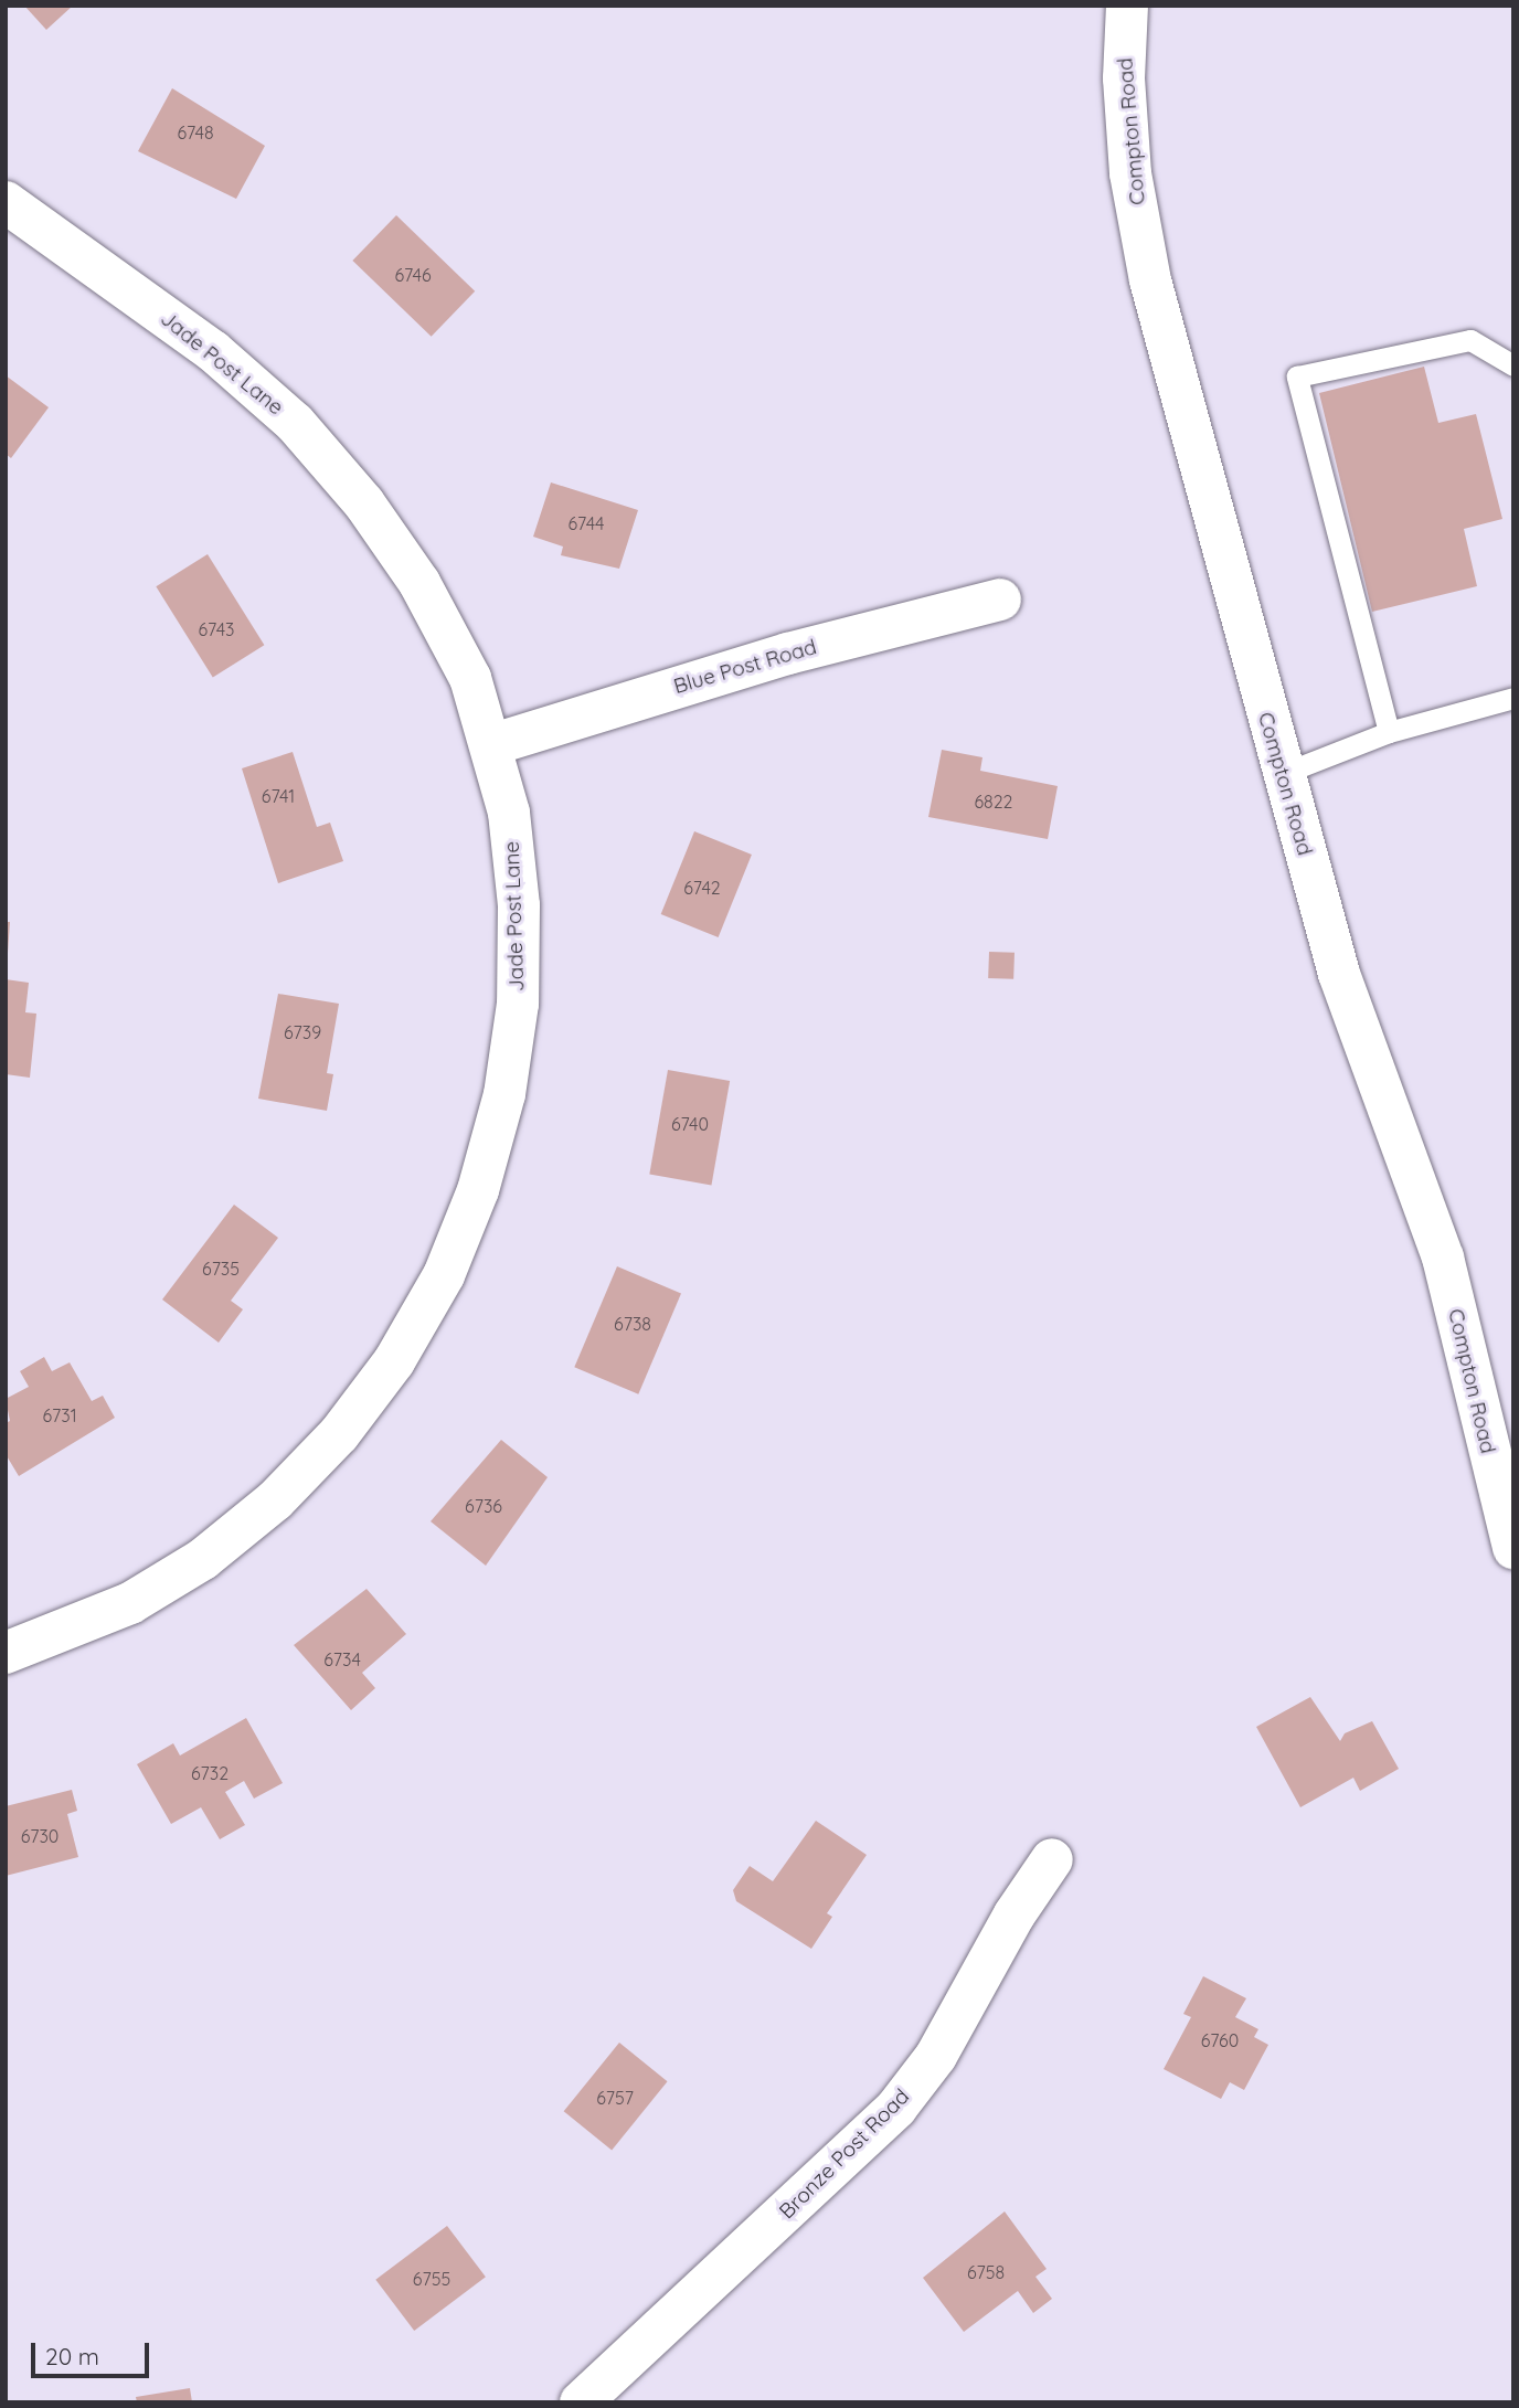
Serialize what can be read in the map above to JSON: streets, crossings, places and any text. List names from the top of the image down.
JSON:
{
  "streets": {
    "street": [
      "Compton Road",
      "Jade Post Lane",
      "Blue Post Road",
      "Bronze Post Road"
    ]
  },
  "crossings": [
    ["Jade Post Lane", "Blue Post Road"]
  ],
  "house_numbers": [
    "6748",
    "6746",
    "6744",
    "6743",
    "6741",
    "6822",
    "6742",
    "6739",
    "6740",
    "6735",
    "6738",
    "6731",
    "6736",
    "6734",
    "6732",
    "6730",
    "6760",
    "6757",
    "6758",
    "6755"
  ],
  "scale_bar": "20 m"
}
